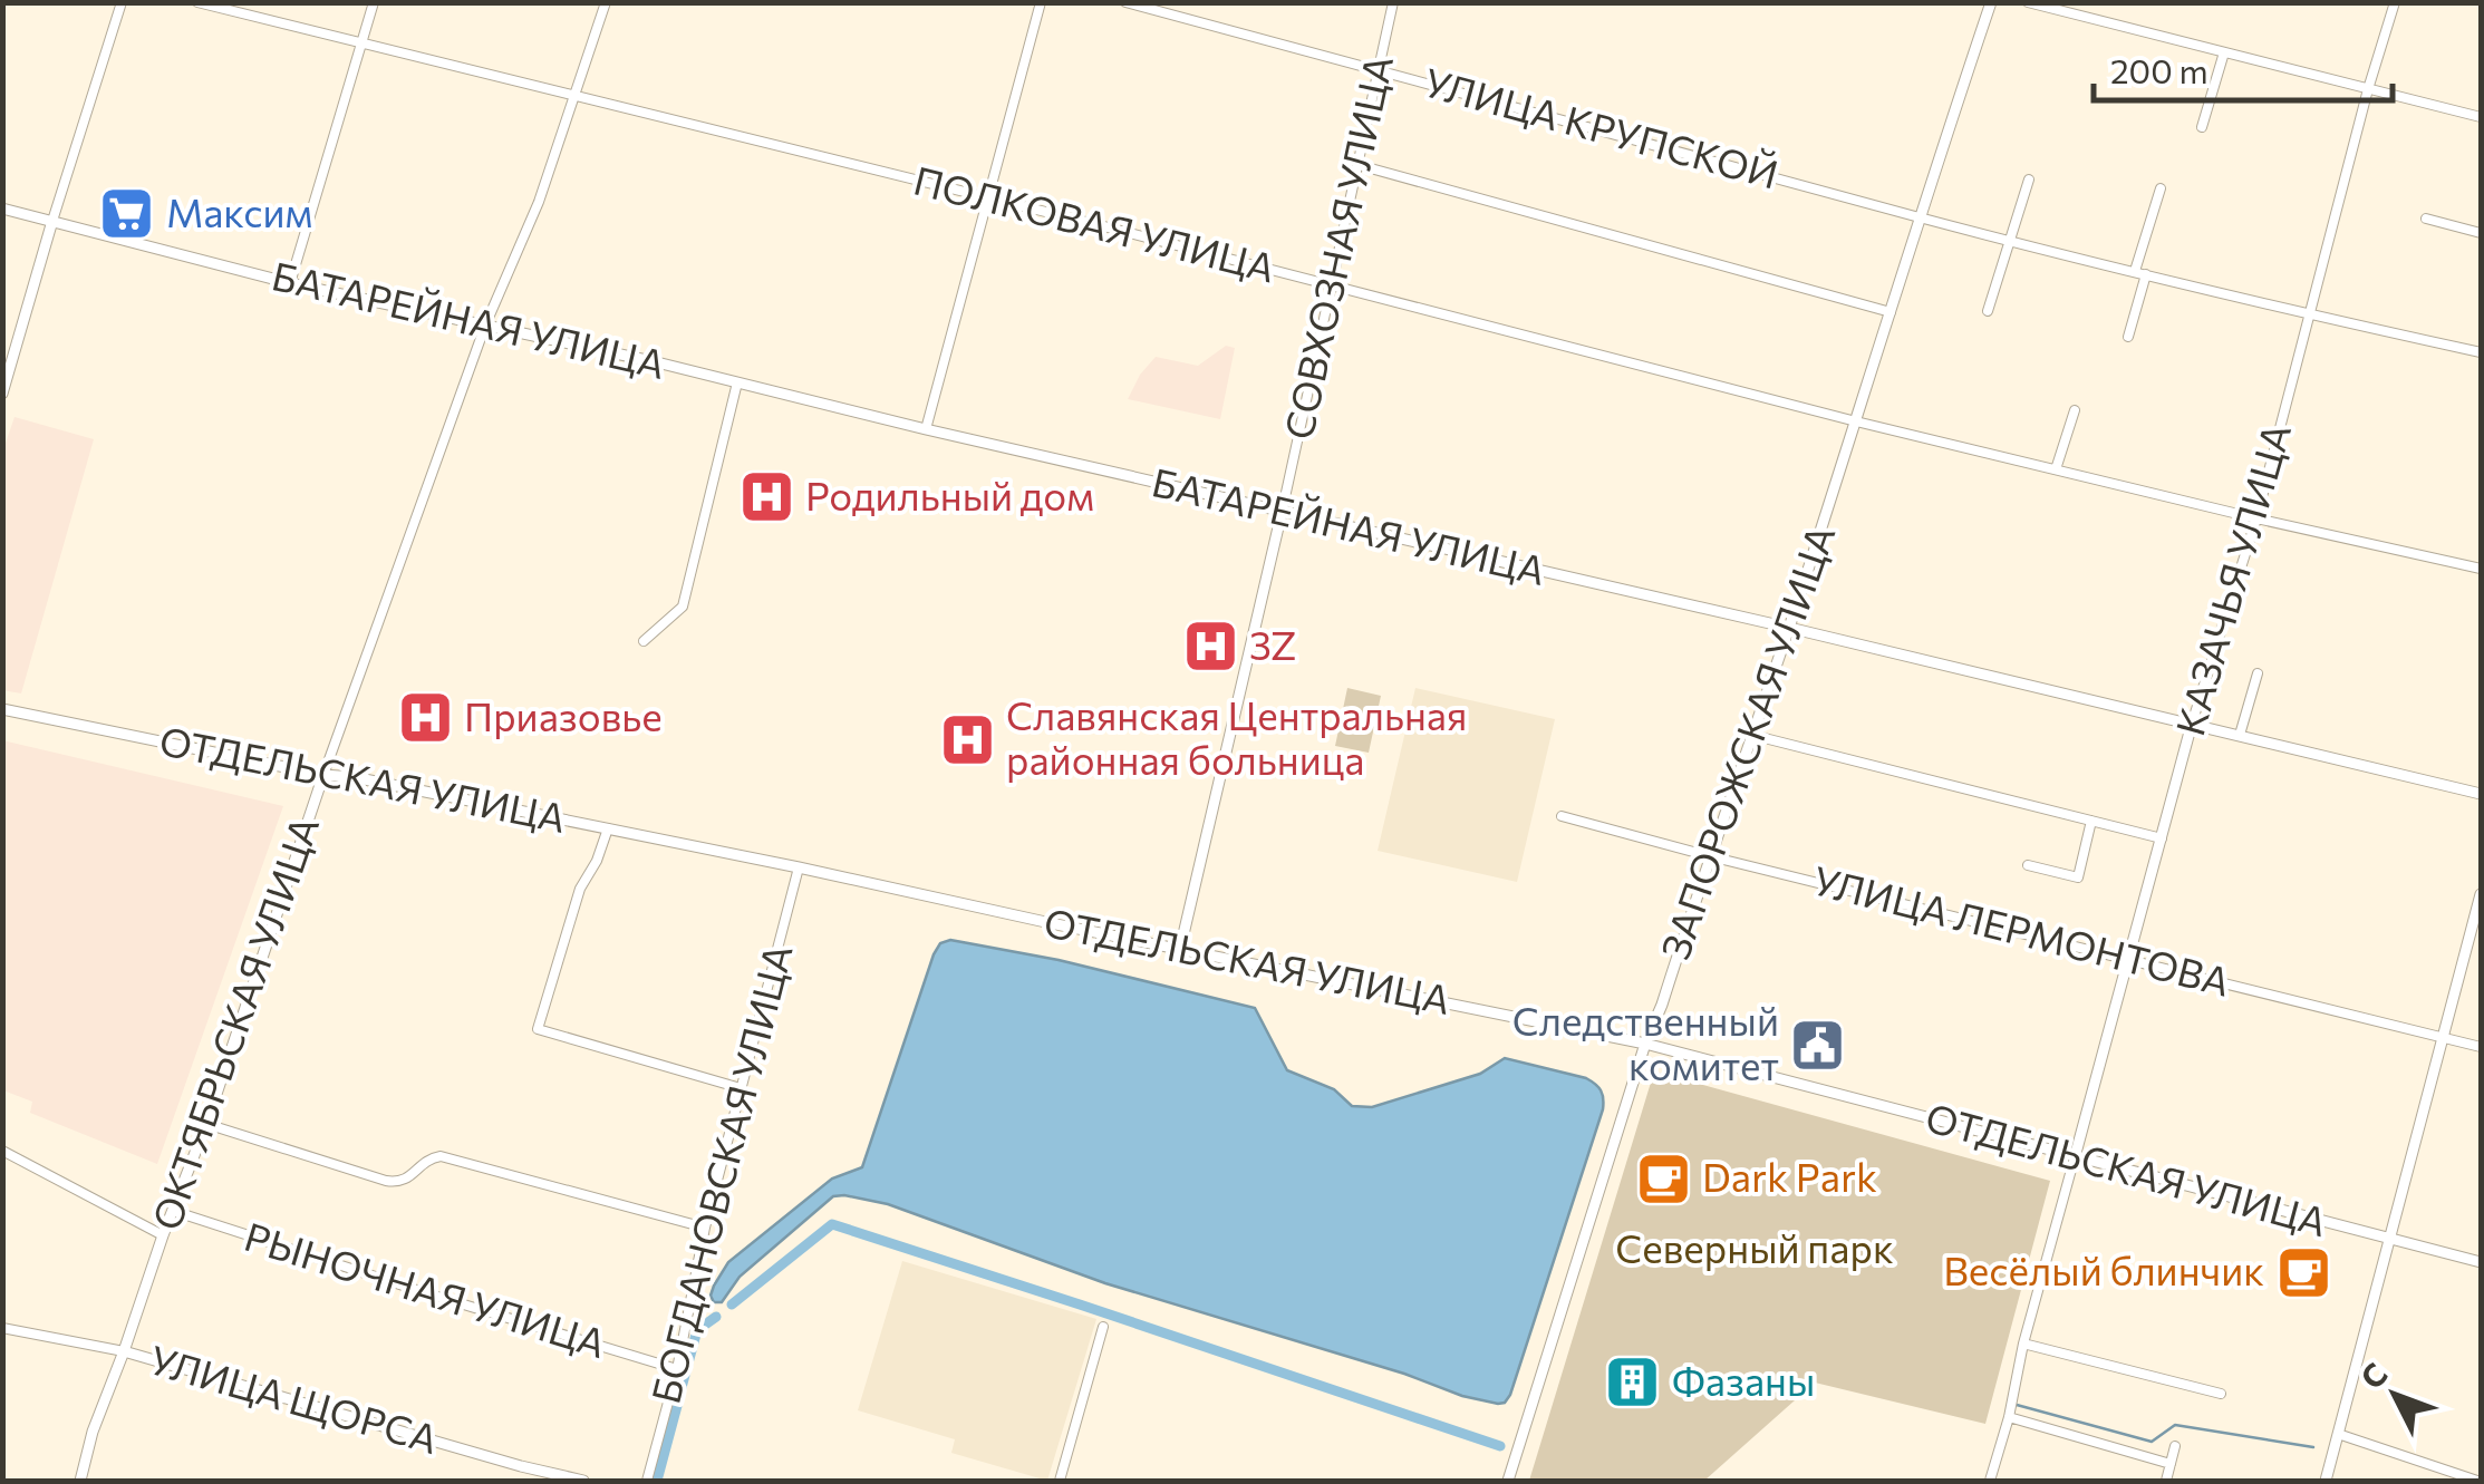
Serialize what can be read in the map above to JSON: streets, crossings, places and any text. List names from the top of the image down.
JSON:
{
  "streets": {
    "street": [
      "УЛИЦА КРУПСКОЙ",
      "ПОЛКОВАЯ УЛИЦА",
      "СОВХОЗНАЯ УЛИЦА",
      "БАТАРЕЙНАЯ УЛИЦА",
      "КАЗАЧЬЯ УЛИЦА",
      "ЗАПОРОЖСКАЯ УЛИЦА",
      "ОТДЕЛЬСКАЯ УЛИЦА",
      "УЛИЦА ЛЕРМОНТОВА",
      "ОКТЯБРЬСКАЯ УЛИЦА",
      "БОГДАНОВСКАЯ УЛИЦА",
      "РЫНОЧНАЯ УЛИЦА",
      "УЛИЦА ЩОРСА"
    ]
  },
  "crossings": [
    ["УЛИЦА КРУПСКОЙ", "СОВХОЗНАЯ УЛИЦА"],
    ["УЛИЦА КРУПСКОЙ", "КАЗАЧЬЯ УЛИЦА"],
    ["УЛИЦА КРУПСКОЙ", "ЗАПОРОЖСКАЯ УЛИЦА"],
    ["ПОЛКОВАЯ УЛИЦА", "СОВХОЗНАЯ УЛИЦА"],
    ["ПОЛКОВАЯ УЛИЦА", "КАЗАЧЬЯ УЛИЦА"],
    ["ПОЛКОВАЯ УЛИЦА", "ЗАПОРОЖСКАЯ УЛИЦА"],
    ["ПОЛКОВАЯ УЛИЦА", "ОКТЯБРЬСКАЯ УЛИЦА"],
    ["СОВХОЗНАЯ УЛИЦА", "БАТАРЕЙНАЯ УЛИЦА"],
    ["СОВХОЗНАЯ УЛИЦА", "ОТДЕЛЬСКАЯ УЛИЦА"],
    ["БАТАРЕЙНАЯ УЛИЦА", "КАЗАЧЬЯ УЛИЦА"],
    ["БАТАРЕЙНАЯ УЛИЦА", "ЗАПОРОЖСКАЯ УЛИЦА"],
    ["БАТАРЕЙНАЯ УЛИЦА", "ОКТЯБРЬСКАЯ УЛИЦА"],
    ["КАЗАЧЬЯ УЛИЦА", "ОТДЕЛЬСКАЯ УЛИЦА"],
    ["КАЗАЧЬЯ УЛИЦА", "УЛИЦА ЛЕРМОНТОВА"],
    ["ЗАПОРОЖСКАЯ УЛИЦА", "ОТДЕЛЬСКАЯ УЛИЦА"],
    ["ЗАПОРОЖСКАЯ УЛИЦА", "УЛИЦА ЛЕРМОНТОВА"],
    ["ОТДЕЛЬСКАЯ УЛИЦА", "ОКТЯБРЬСКАЯ УЛИЦА"],
    ["ОТДЕЛЬСКАЯ УЛИЦА", "БОГДАНОВСКАЯ УЛИЦА"],
    ["ОКТЯБРЬСКАЯ УЛИЦА", "РЫНОЧНАЯ УЛИЦА"],
    ["ОКТЯБРЬСКАЯ УЛИЦА", "УЛИЦА ЩОРСА"],
    ["БОГДАНОВСКАЯ УЛИЦА", "РЫНОЧНАЯ УЛИЦА"]
  ],
  "parks": ["Северный парк"],
  "places": {
    "supermarket": ["Максим"],
    "hospital": [
      "Родильный дом",
      "3Z",
      "Приазовье",
      "Славянская Центральная районная больница"
    ],
    "public building": ["Следственный комитет"],
    "cafe": ["Dark Park", "Весёлый блинчик"],
    "building": ["Фазаны"]
  },
  "scale_bar": "200 m",
  "north": "top left"
}
